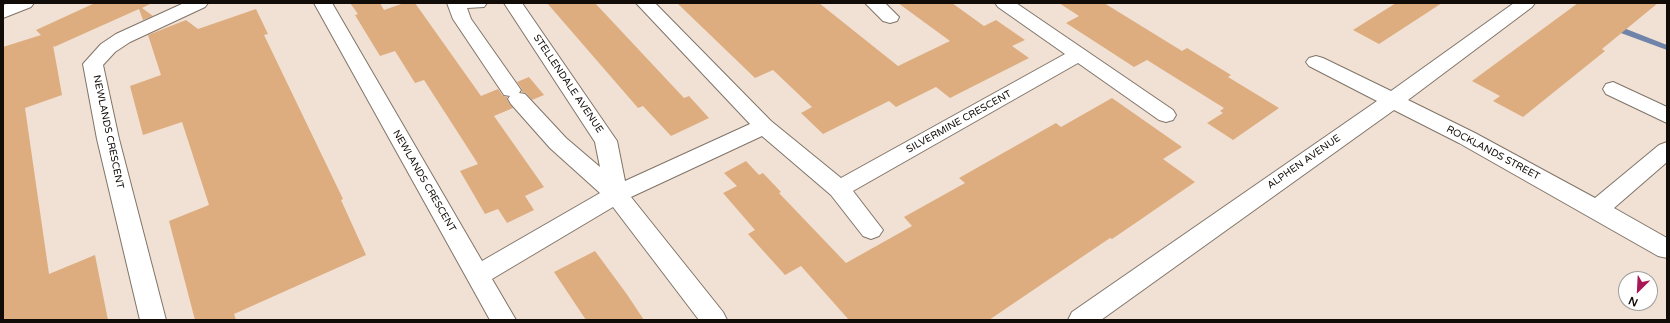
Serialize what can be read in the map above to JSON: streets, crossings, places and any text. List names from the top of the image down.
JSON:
{
  "streets": {
    "street": [
      "STELLENDALE AVENUE",
      "SILVERMINE CRESCENT",
      "NEWLANDS CRESCENT",
      "ROCKLANDS STREET",
      "ALPHEN AVENUE"
    ]
  },
  "crossings": [
    ["ROCKLANDS STREET", "ALPHEN AVENUE"]
  ],
  "north": "bottom left"
}
